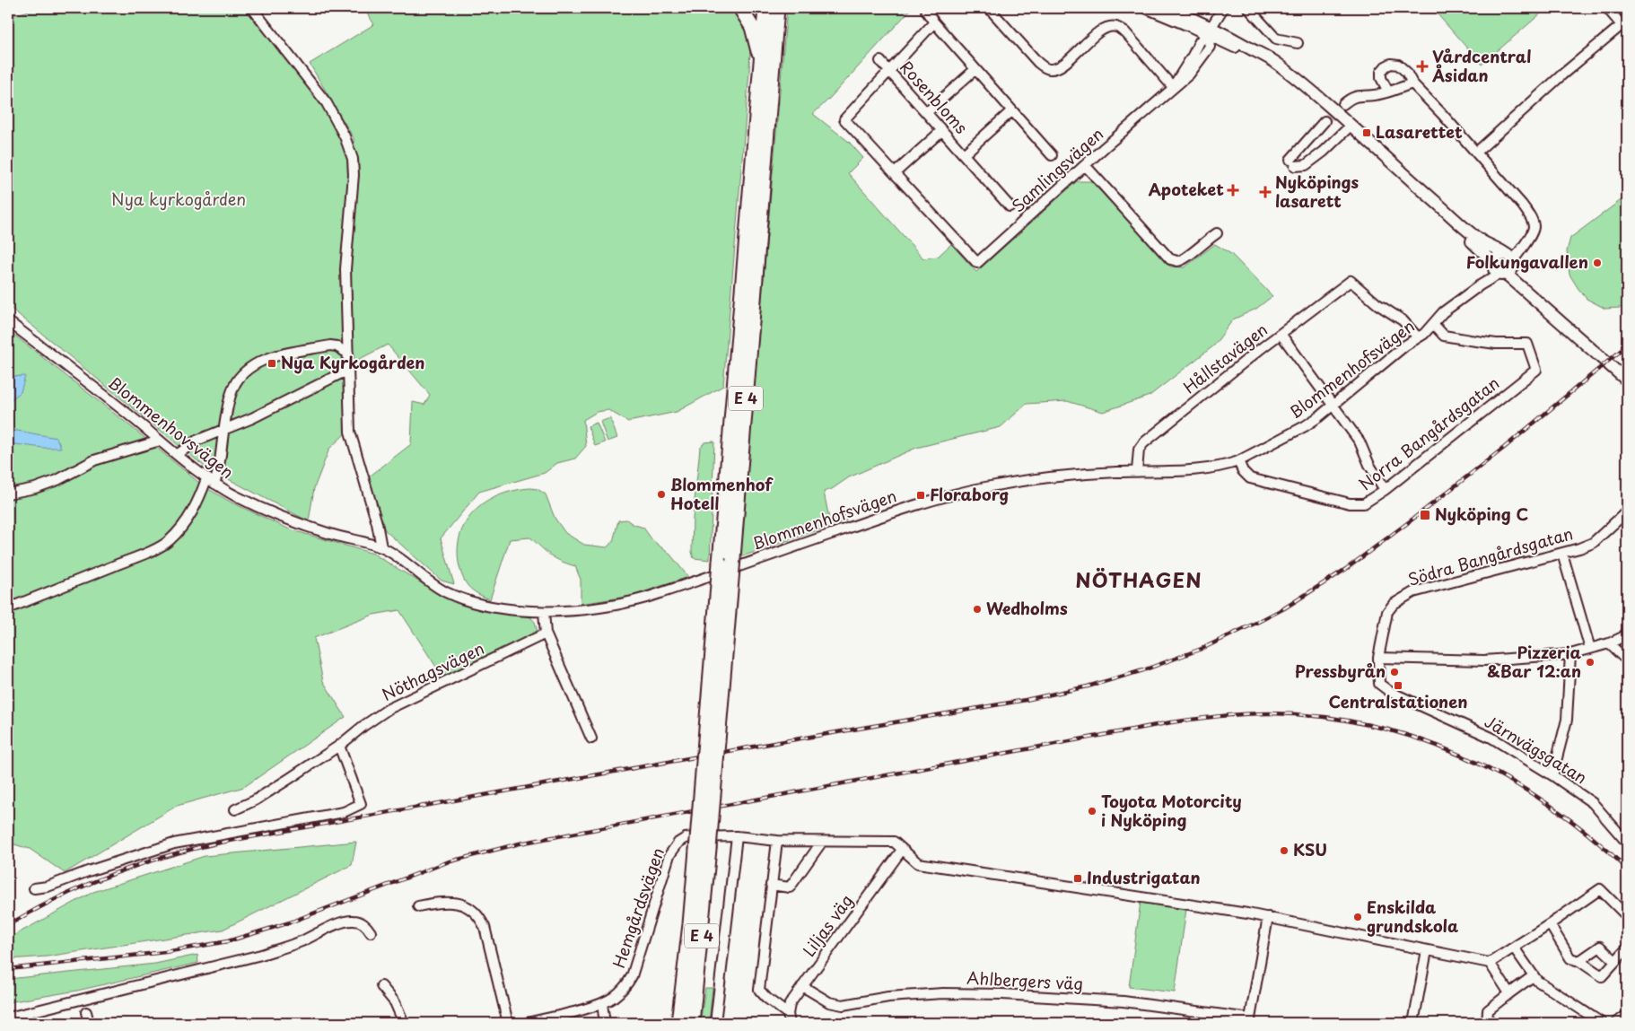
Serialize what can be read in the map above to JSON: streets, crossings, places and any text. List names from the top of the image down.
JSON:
{
  "streets": {
    "highway": ["E 4"],
    "street": [
      "Rosenbloms",
      "Samlingsvägen",
      "Hållstavägen",
      "Blommenhofsvägen",
      "Blommenhovsvägen",
      "Norra Bangårdsgatan",
      "Södra Bangårdsgatan",
      "Nöthagsvägen",
      "Järnvägsgatan",
      "Hemgårdsvägen",
      "Liljas väg",
      "Ahlbergers väg"
    ]
  },
  "crossings": [
    ["Hållstavägen", "Blommenhofsvägen"],
    ["Blommenhofsvägen", "Blommenhovsvägen"],
    ["Blommenhofsvägen", "Norra Bangårdsgatan"],
    ["Södra Bangårdsgatan", "Järnvägsgatan"],
    ["Hemgårdsvägen", "Liljas väg"],
    ["Liljas väg", "Ahlbergers väg"]
  ],
  "districts": ["NÖTHAGEN"],
  "parks": ["Nya kyrkogården"],
  "places": {
    "health": ["Vårdcentral Åsidan", "Apoteket", "Nyköpings lasarett"],
    "transit": [
      "Lasarettet",
      "Nya Kyrkogården",
      "Floraborg",
      "Nyköping C",
      "Centralstationen",
      "Industrigatan"
    ],
    "other": [
      "Folkungavallen",
      "Blommenhof Hotell",
      "Wedholms",
      "Pizzeria &Bar 12:an",
      "Pressbyrån",
      "Toyota Motorcity i Nyköping",
      "KSU",
      "Enskilda grundskola"
    ]
  }
}
